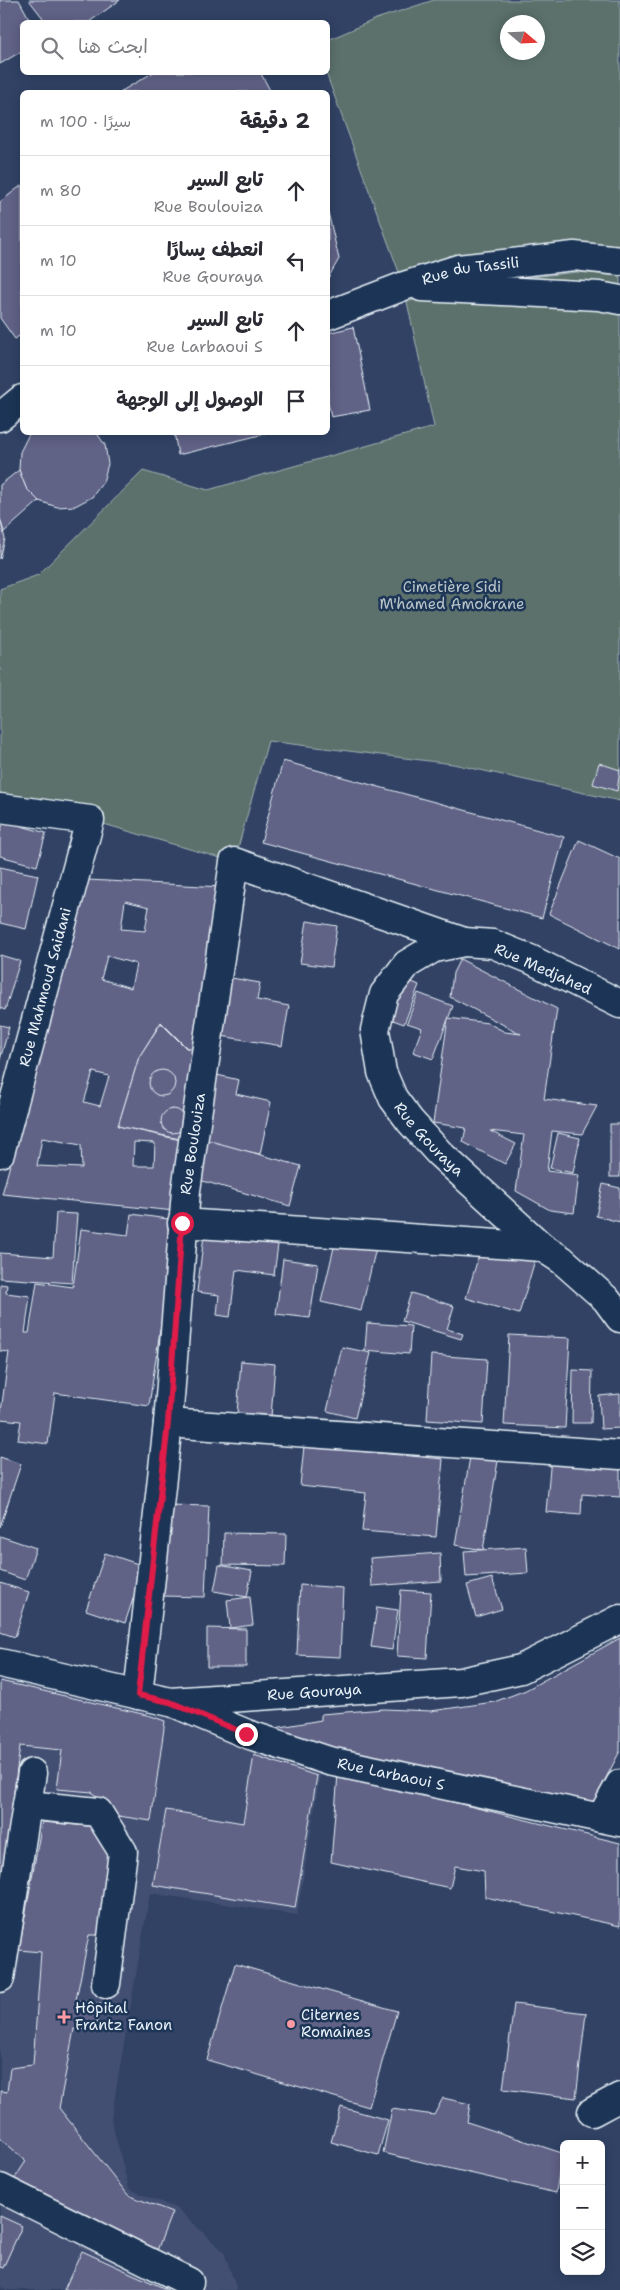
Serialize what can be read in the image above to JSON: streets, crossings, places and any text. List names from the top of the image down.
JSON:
{
  "streets": {
    "street": [
      "Rue du Tassili",
      "Rue Medjahed",
      "Rue Mahmoud Saidani",
      "Rue Gouraya",
      "Rue Boulouiza",
      "Rue Larbaoui S"
    ]
  },
  "crossings": [
    ["Rue Medjahed", "Rue Gouraya"],
    ["Rue Medjahed", "Rue Boulouiza"],
    ["Rue Gouraya", "Rue Boulouiza"],
    ["Rue Gouraya", "Rue Larbaoui S"]
  ],
  "parks": ["Cimetière Sidi M'hamed Amokrane"],
  "places": {
    "health": ["Hôpital Frantz Fanon"],
    "other": ["Citernes Romaines"]
  },
  "north": "right",
  "page": {
    "search": "ابحث هنا",
    "heading": ["2 دقيقة", "سيرًا · 100 m"],
    "list": [
      ["تابع السير", "Rue Boulouiza", "80 m"],
      ["انعطف يسارًا", "Rue Gouraya", "10 m"],
      ["تابع السير", "Rue Larbaoui S", "10 m"],
      "الوصول إلى الوجهة"
    ],
    "map_buttons": ["+", "−"]
  }
}
